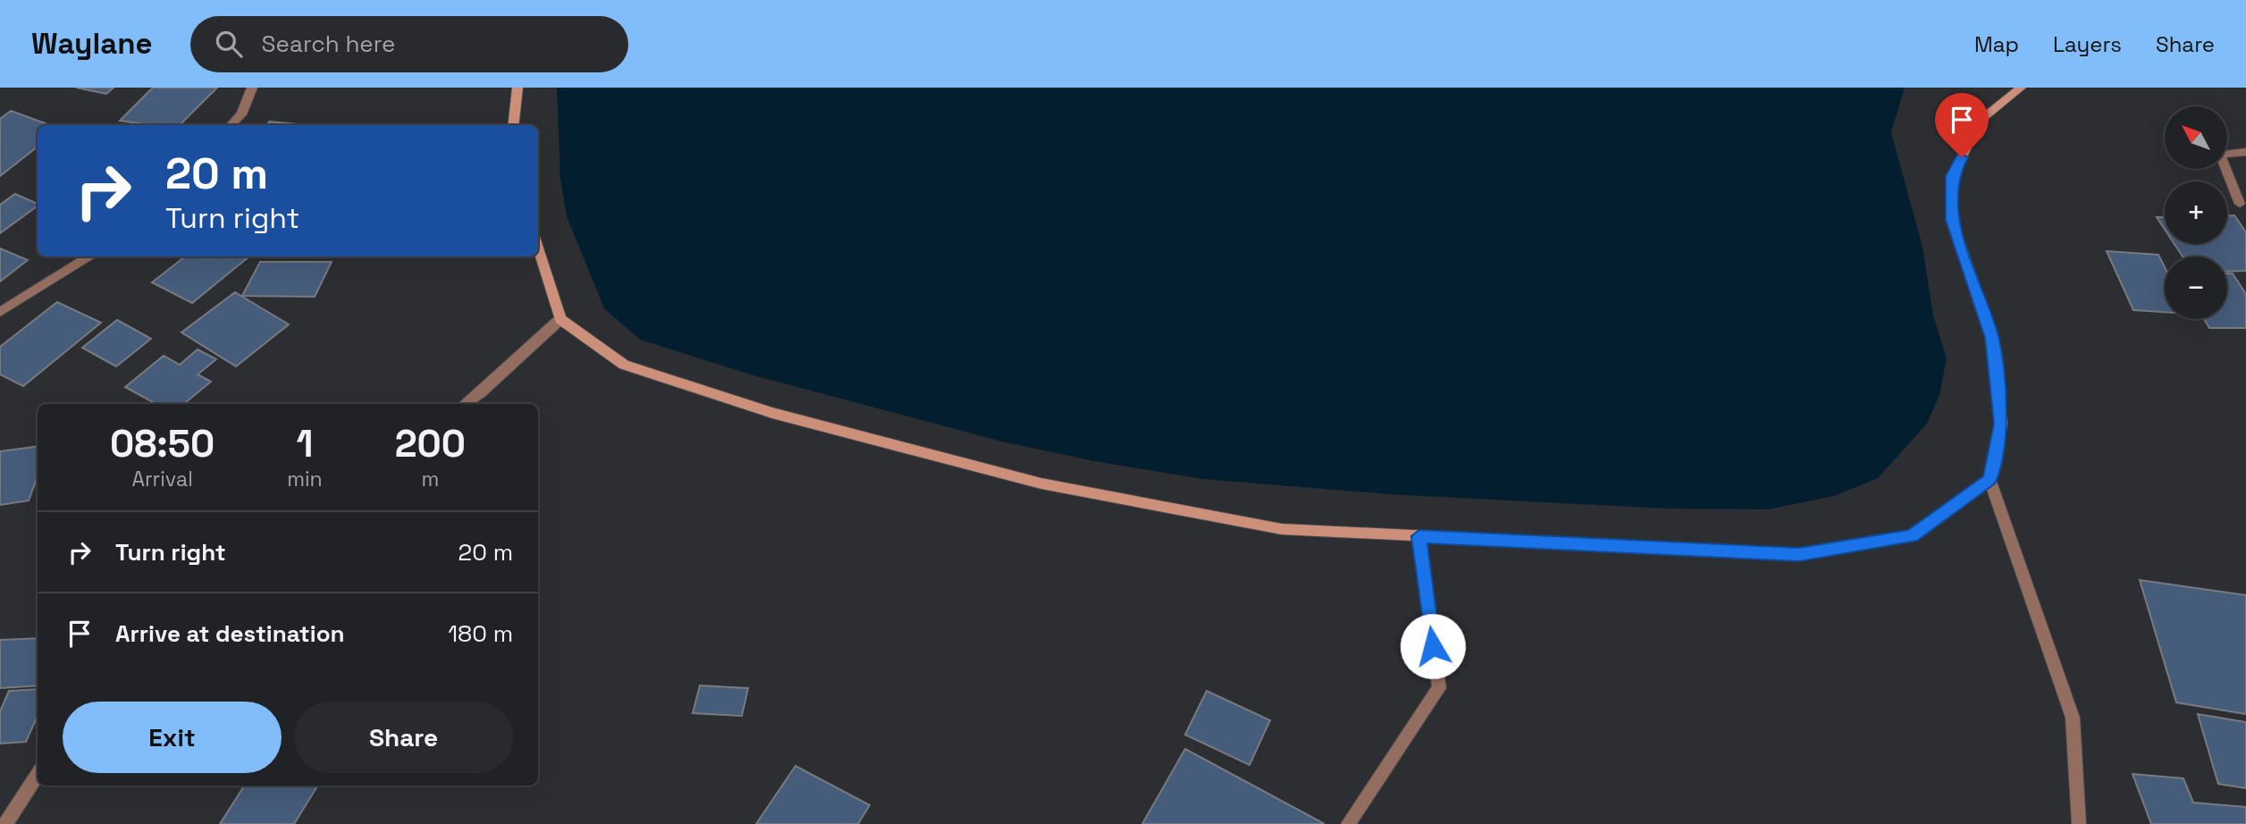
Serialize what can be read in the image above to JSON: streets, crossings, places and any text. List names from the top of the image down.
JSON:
{
  "north": "top left",
  "page": {
    "header": "Waylane",
    "search": "Search here",
    "nav": ["Map", "Layers", "Share"],
    "map_buttons": ["+", "−"],
    "turn": ["20 m", "Turn right"],
    "eta": [
      "08:50",
      "Arrival",
      "1",
      "min",
      "200",
      "m"
    ],
    "list": [
      {
        "name": "Turn right",
        "value": "20 m"
      },
      {
        "name": "Arrive at destination",
        "value": "180 m"
      }
    ],
    "buttons": ["Exit", "Share"]
  }
}
